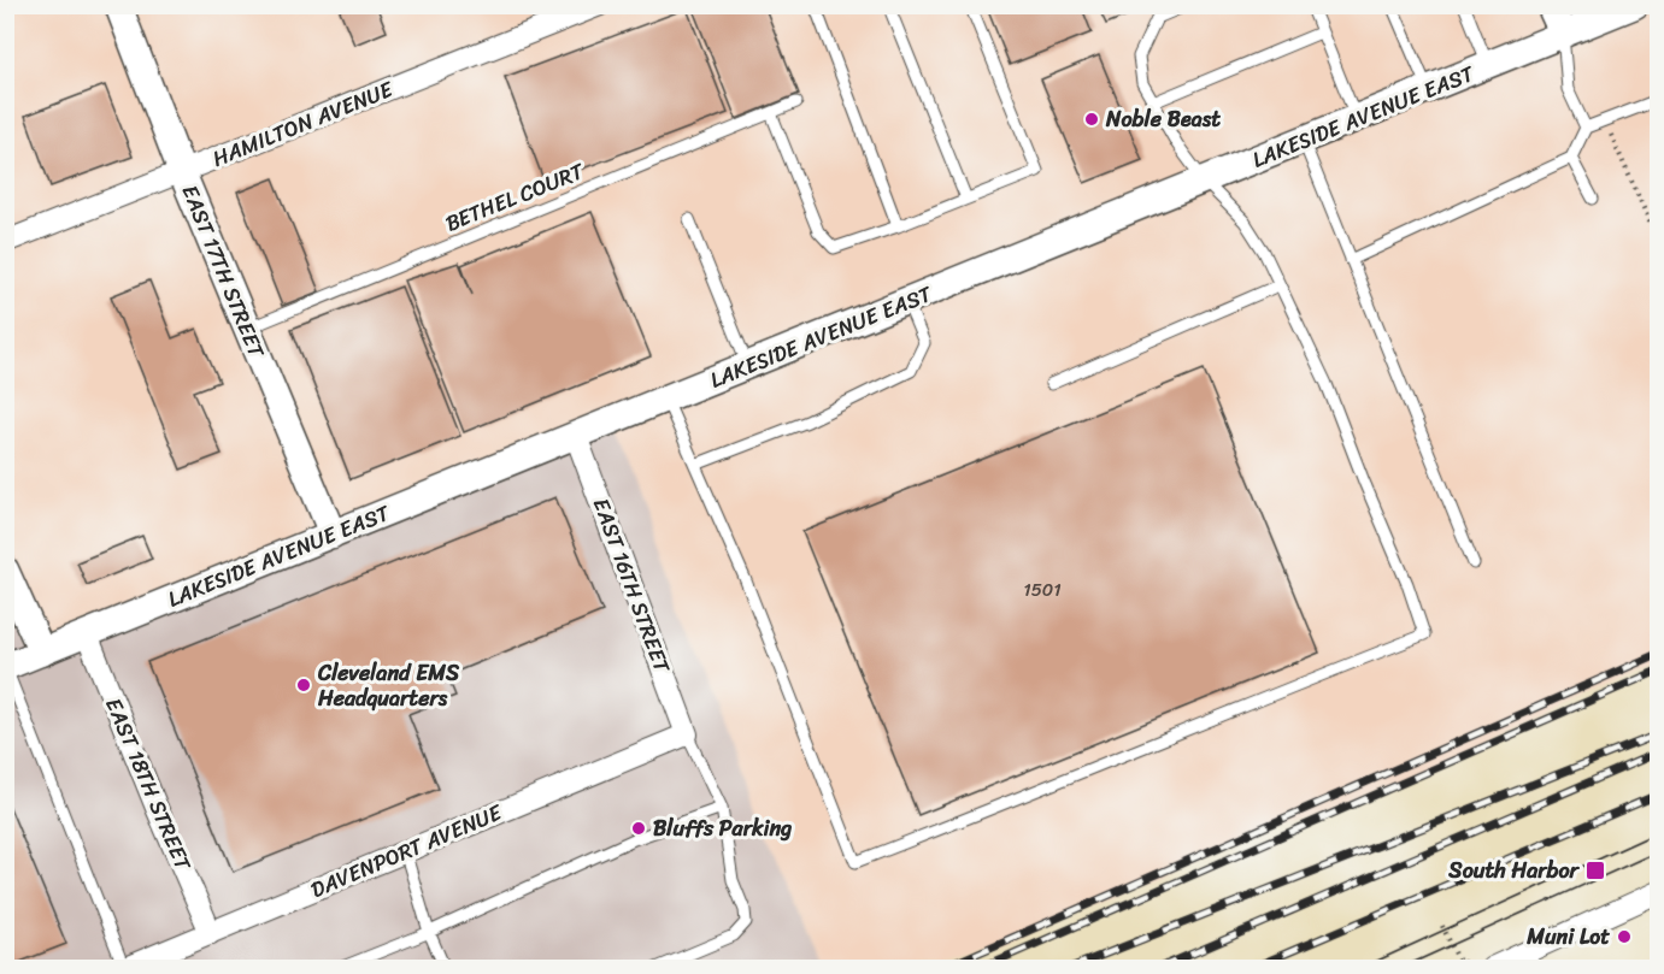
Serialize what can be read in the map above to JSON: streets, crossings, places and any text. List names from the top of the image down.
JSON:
{
  "streets": {
    "street": [
      "LAKESIDE AVENUE EAST",
      "HAMILTON AVENUE",
      "EAST 17TH STREET",
      "EAST 16TH STREET",
      "EAST 18TH STREET",
      "DAVENPORT AVENUE"
    ],
    "lane": ["BETHEL COURT"]
  },
  "crossings": [
    ["LAKESIDE AVENUE EAST", "EAST 17TH STREET"],
    ["LAKESIDE AVENUE EAST", "EAST 16TH STREET"],
    ["LAKESIDE AVENUE EAST", "EAST 18TH STREET"],
    ["HAMILTON AVENUE", "EAST 17TH STREET"],
    ["BETHEL COURT", "EAST 17TH STREET"],
    ["EAST 16TH STREET", "DAVENPORT AVENUE"],
    ["EAST 18TH STREET", "DAVENPORT AVENUE"]
  ],
  "places": {
    "other": [
      "Noble Beast",
      "Cleveland EMS Headquarters",
      "Bluffs Parking",
      "Muni Lot"
    ],
    "transit": ["South Harbor"]
  },
  "house_numbers": ["1501"]
}
